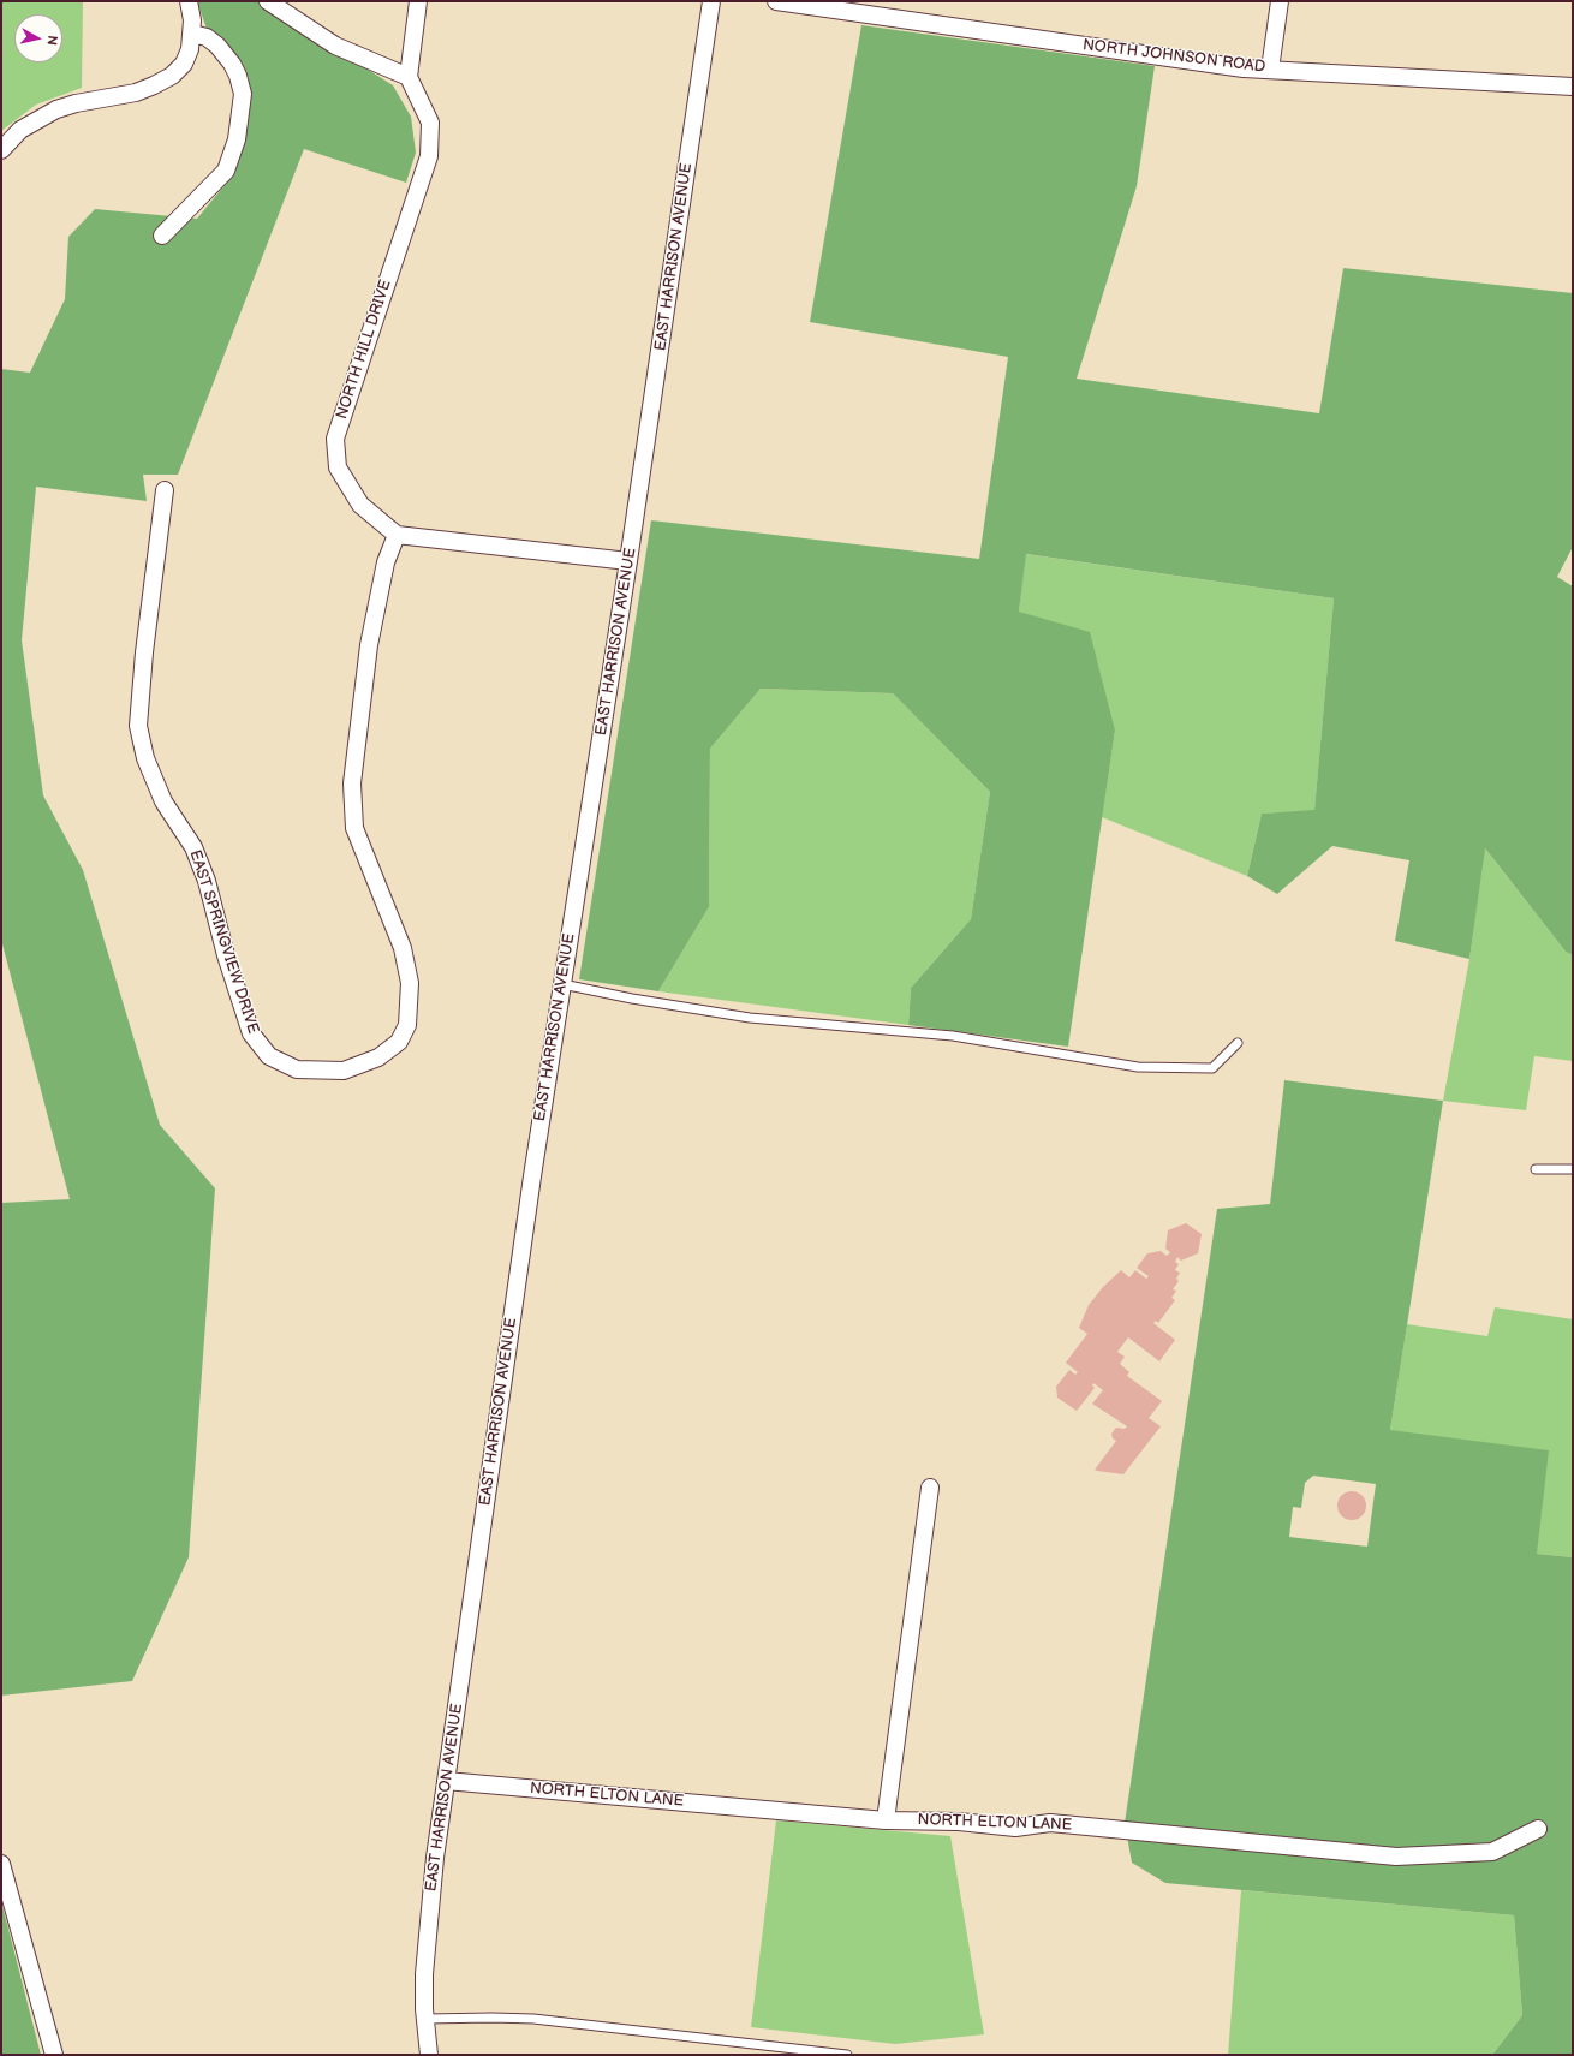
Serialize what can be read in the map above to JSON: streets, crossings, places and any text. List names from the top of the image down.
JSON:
{
  "streets": {
    "street": [
      "NORTH JOHNSON ROAD",
      "EAST HARRISON AVENUE",
      "NORTH HILL DRIVE",
      "EAST SPRINGVIEW DRIVE",
      "NORTH ELTON LANE"
    ]
  },
  "crossings": [
    ["EAST HARRISON AVENUE", "NORTH ELTON LANE"],
    ["NORTH HILL DRIVE", "EAST SPRINGVIEW DRIVE"]
  ],
  "north": "right"
}
